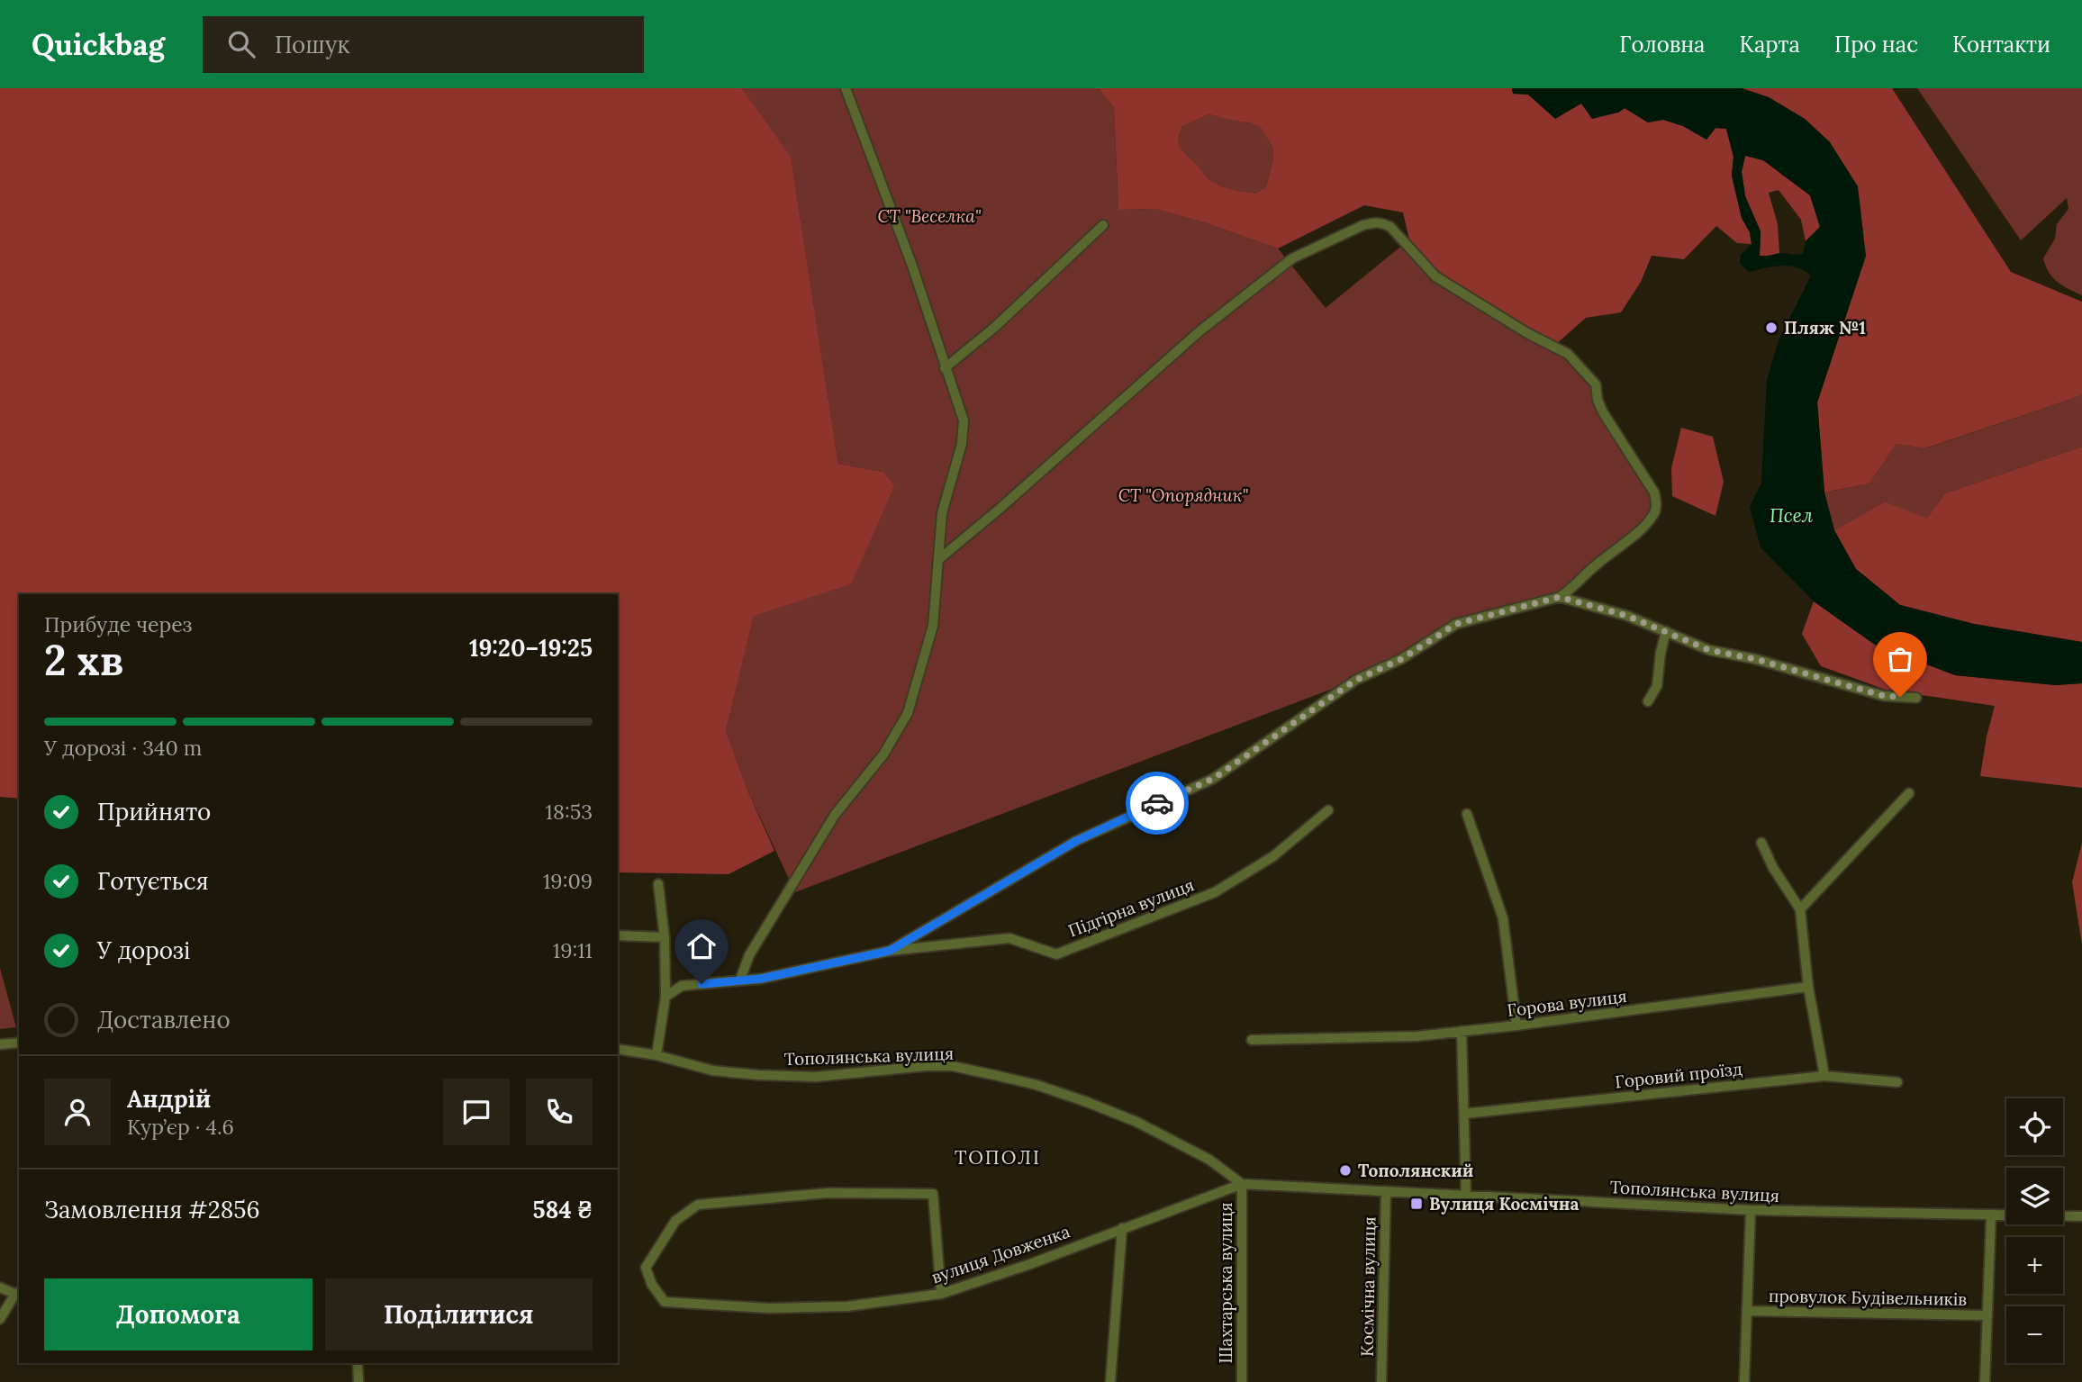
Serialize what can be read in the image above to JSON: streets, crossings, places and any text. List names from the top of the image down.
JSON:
{
  "streets": {
    "street": [
      "Підгірна вулиця",
      "Горова вулиця",
      "Тополянська вулиця",
      "Горовий проїзд",
      "вулиця Довженка",
      "Шахтарська вулиця",
      "Космічна вулиця",
      "провулок Будівельників"
    ]
  },
  "crossings": [
    ["Тополянська вулиця", "вулиця Довженка"],
    ["Тополянська вулиця", "Шахтарська вулиця"],
    ["Тополянська вулиця", "Космічна вулиця"],
    ["Тополянська вулиця", "провулок Будівельників"],
    ["вулиця Довженка", "Шахтарська вулиця"]
  ],
  "districts": ["ТОПОЛІ"],
  "water": ["Псел"],
  "parks": ["СТ \"Веселка\"", "СТ \"Опорядник\""],
  "places": {
    "other": ["Пляж №1", "Тополянский"],
    "transit": ["Вулиця Космічна"]
  },
  "page": {
    "header": "Quickbag",
    "search": "Пошук",
    "nav": [
      "Головна",
      "Карта",
      "Про нас",
      "Контакти"
    ],
    "heading": ["2 хв", "Прибуде через", "19:20–19:25"],
    "panel": [
      "Андрій",
      "Кур’єр · 4.6",
      "Замовлення #2856",
      "584 ₴"
    ],
    "bar": "У дорозі · 340 m",
    "list": [
      ["Прийнято", "18:53"],
      ["Готується", "19:09"],
      ["У дорозі", "19:11"],
      "Доставлено"
    ],
    "map_buttons": ["+", "−"],
    "buttons": ["Допомога", "Поділитися"]
  }
}
